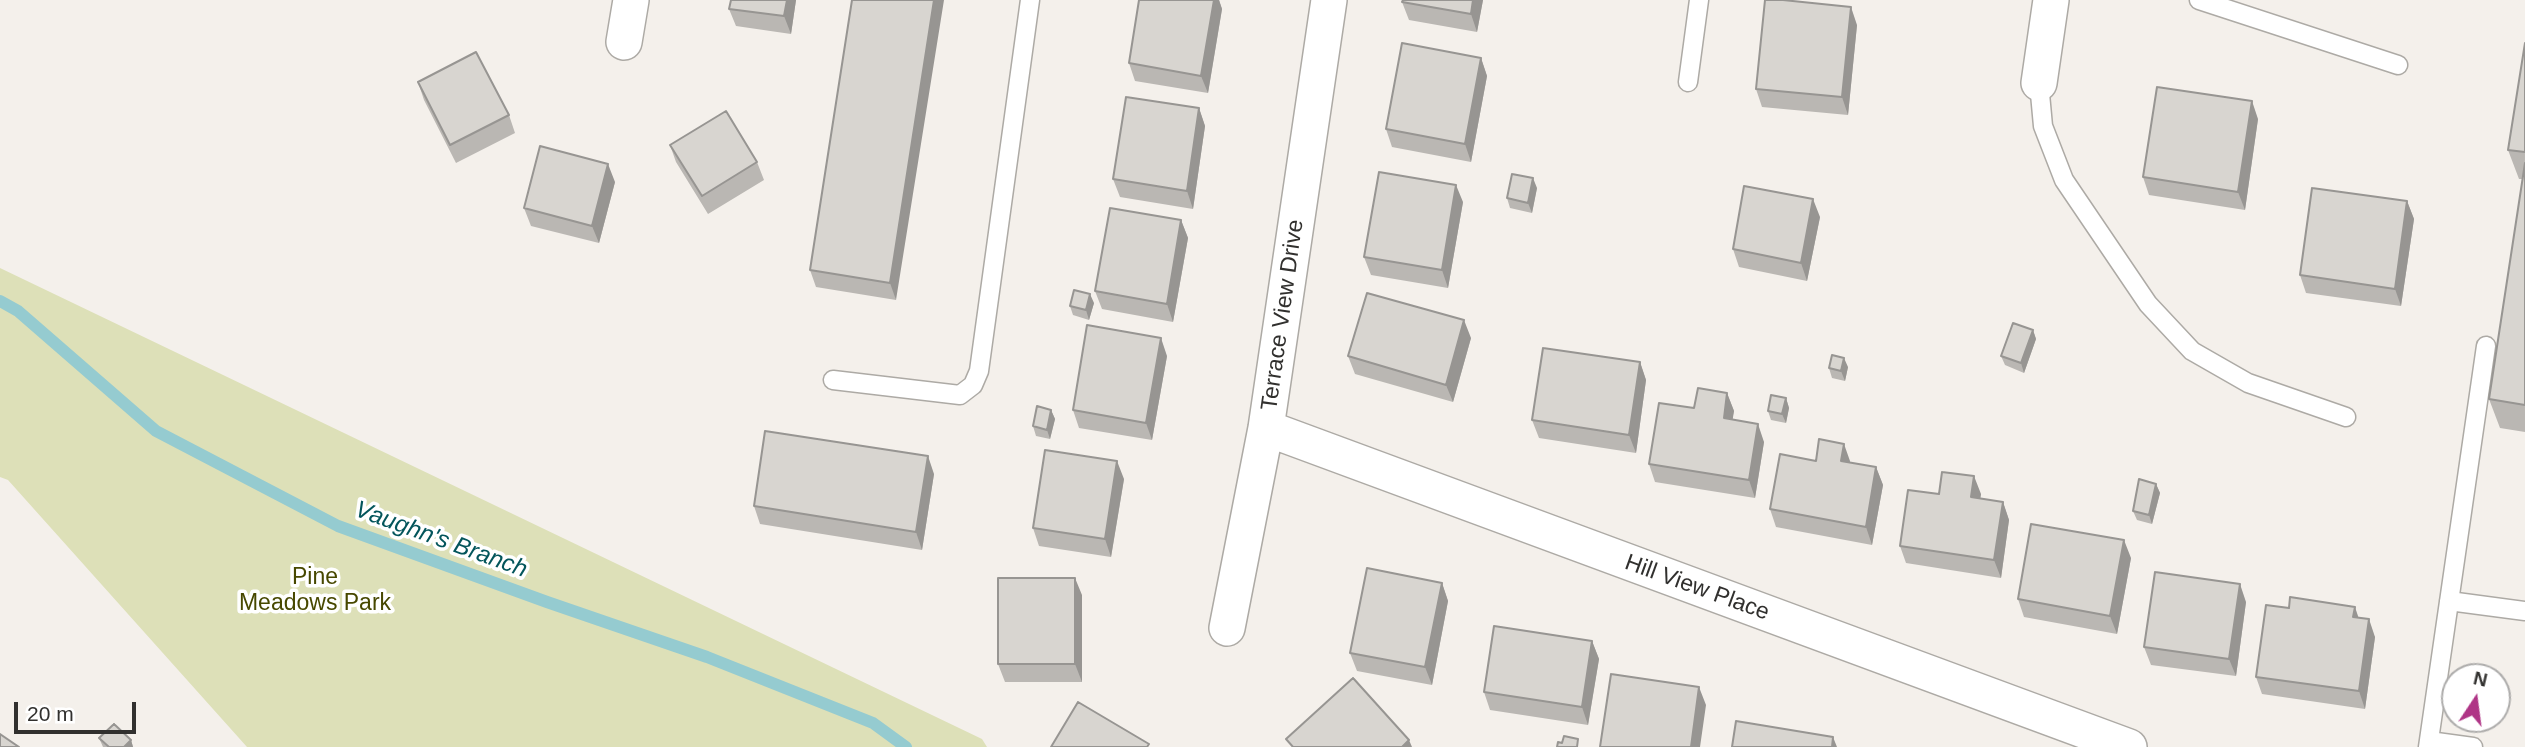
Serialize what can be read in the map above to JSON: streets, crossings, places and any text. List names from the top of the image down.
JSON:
{
  "streets": {
    "street": ["Terrace View Drive", "Hill View Place"]
  },
  "crossings": [
    ["Terrace View Drive", "Hill View Place"]
  ],
  "water": ["Vaughn's Branch"],
  "parks": ["Pine Meadows Park"],
  "scale_bar": "20 m",
  "north": "top"
}
